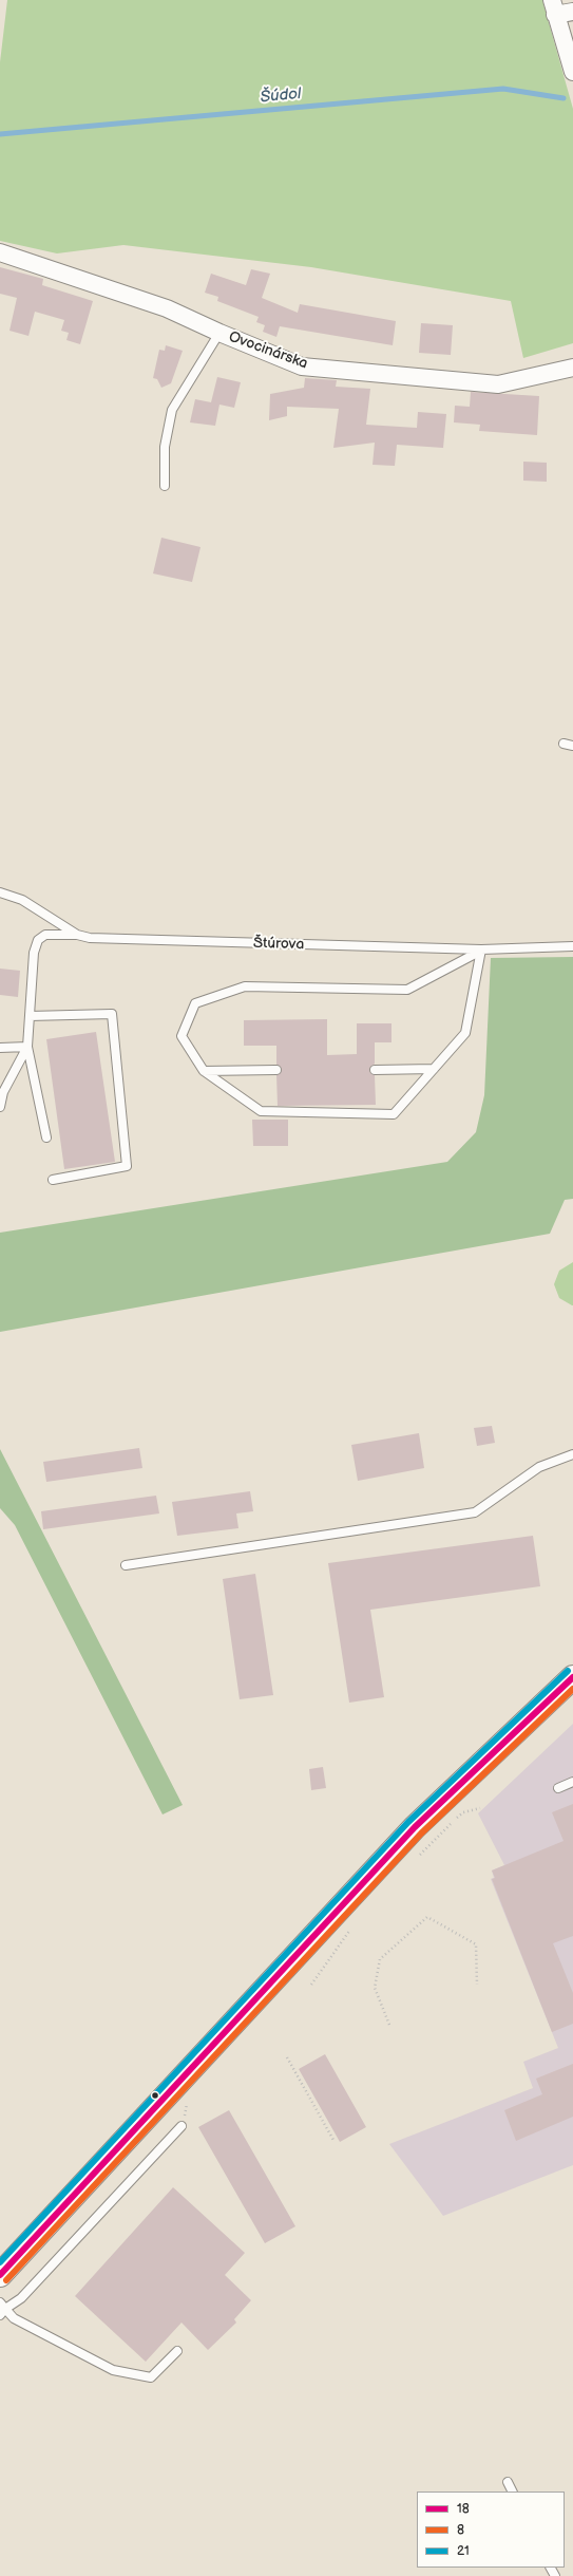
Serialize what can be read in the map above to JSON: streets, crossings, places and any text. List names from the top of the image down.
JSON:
{
  "streets": {
    "street": ["Ovocinárska"],
    "lane": ["Štúrova"]
  },
  "water": ["Šúdol"],
  "lines": ["transit line 21", "transit line 18", "transit line 8"],
  "legend": ["18", "8", "21"]
}
